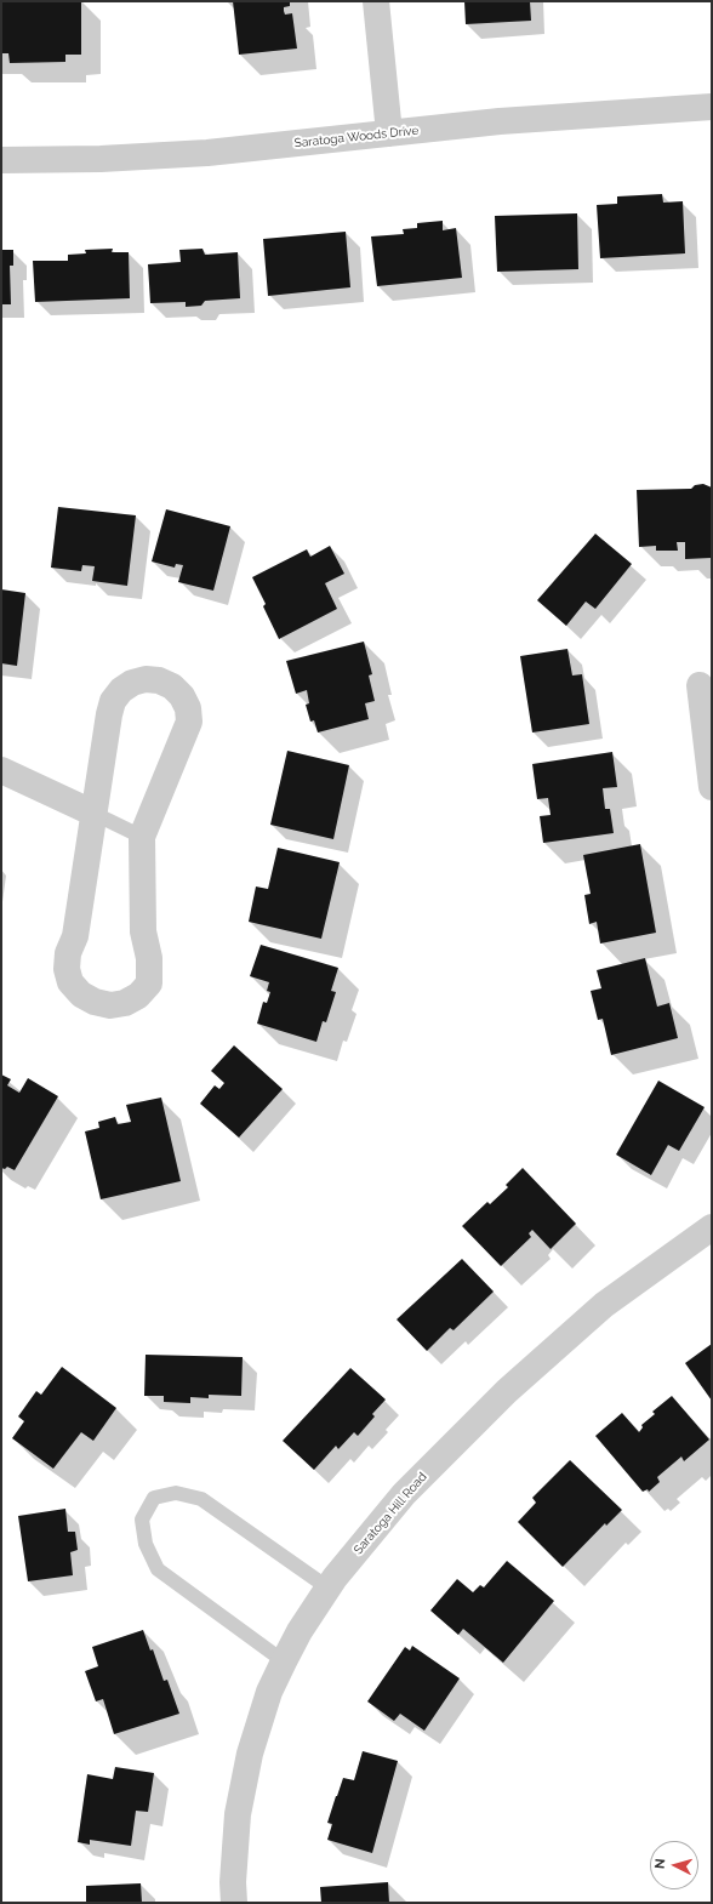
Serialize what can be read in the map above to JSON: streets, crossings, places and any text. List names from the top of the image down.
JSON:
{
  "streets": {
    "street": ["Saratoga Woods Drive", "Saratoga Hill Road"]
  },
  "north": "left"
}
